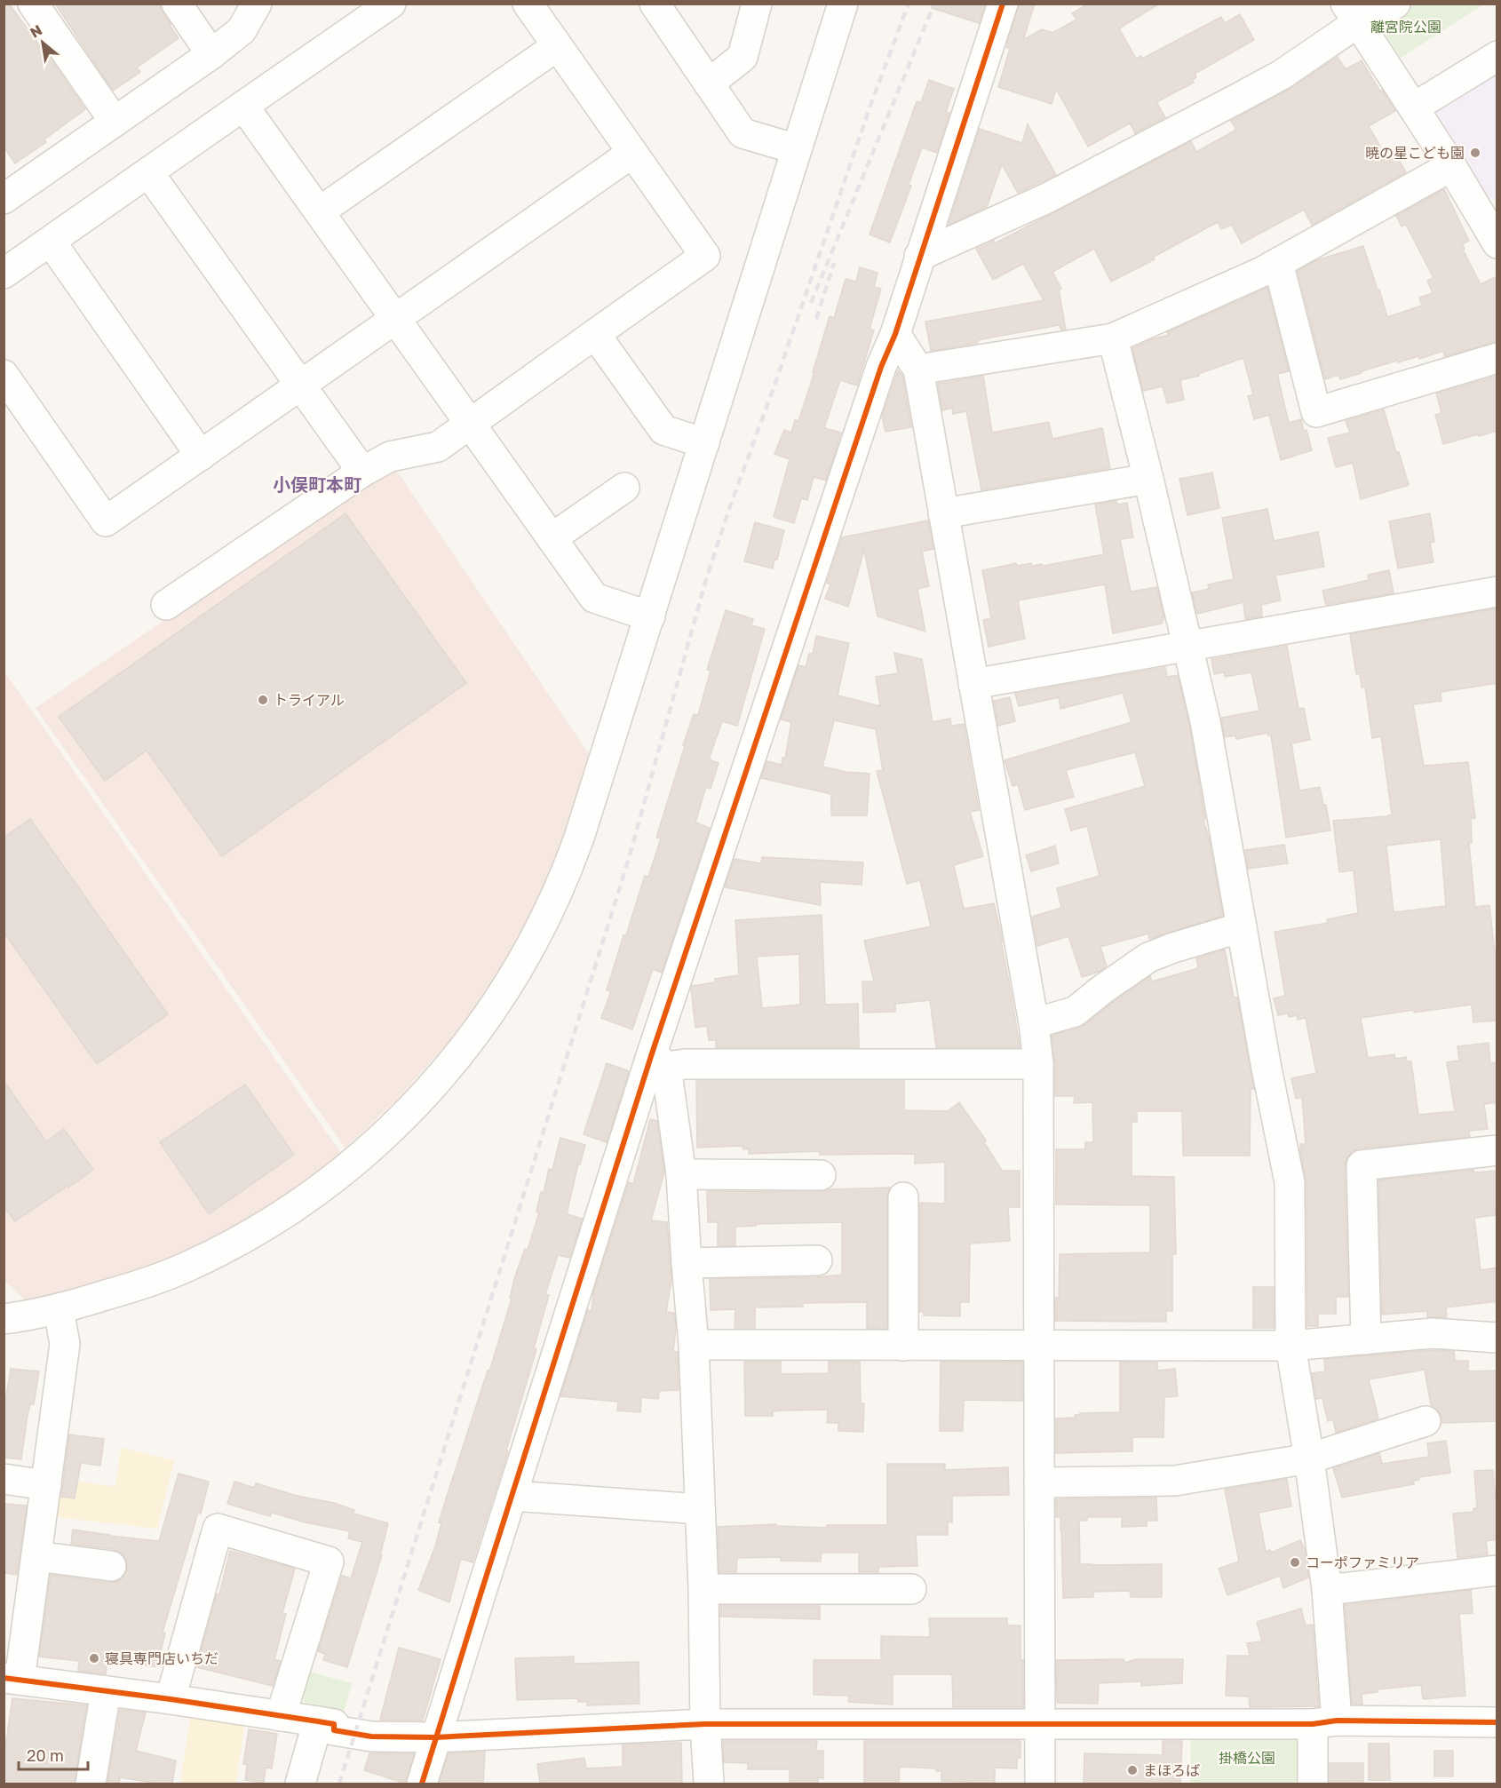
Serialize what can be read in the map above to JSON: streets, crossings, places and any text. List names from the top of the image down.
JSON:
{
  "districts": ["小俣町本町"],
  "parks": ["離宮院公園", "掛橋公園"],
  "places": [
    "暁の星こども園",
    "トライアル",
    "コーポファミリア",
    "寝具専門店いちだ",
    "まほろば"
  ],
  "scale_bar": "20 m",
  "north": "top left"
}
